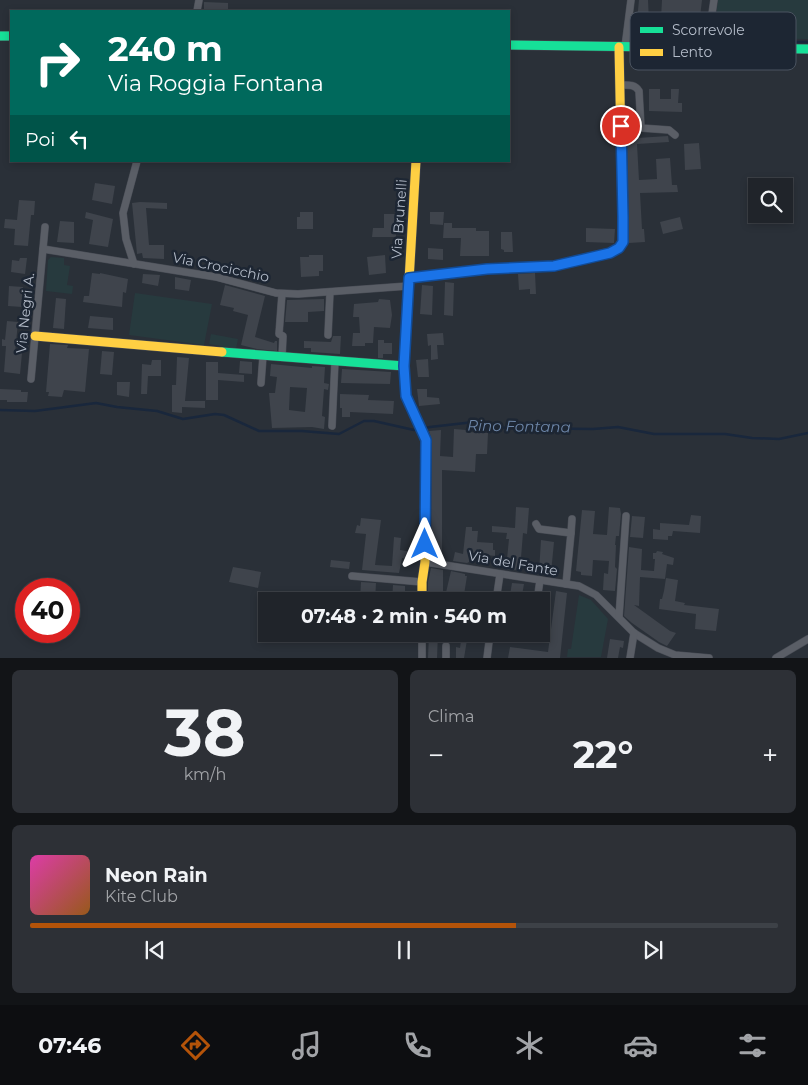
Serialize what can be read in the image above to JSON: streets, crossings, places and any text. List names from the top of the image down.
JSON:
{
  "streets": {
    "street": [
      "Via Brunelli",
      "Via Crocicchio",
      "Via Negri A.",
      "Via del Fante"
    ]
  },
  "crossings": [
    ["Via Brunelli", "Via Crocicchio"]
  ],
  "water": ["Rino Fontana"],
  "legend": ["Scorrevole", "Lento"],
  "page": {
    "turn": ["240 m", "Via Roggia Fontana"],
    "then": "Poi",
    "limit": "40",
    "trip": "07:48 · 2 min · 540 m",
    "tile": [
      ["38", "km/h"],
      "Clima"
    ],
    "heat": ["−", "22°", "+"],
    "song": ["Neon Rain", "Kite Club"],
    "tabs": "07:46"
  }
}
